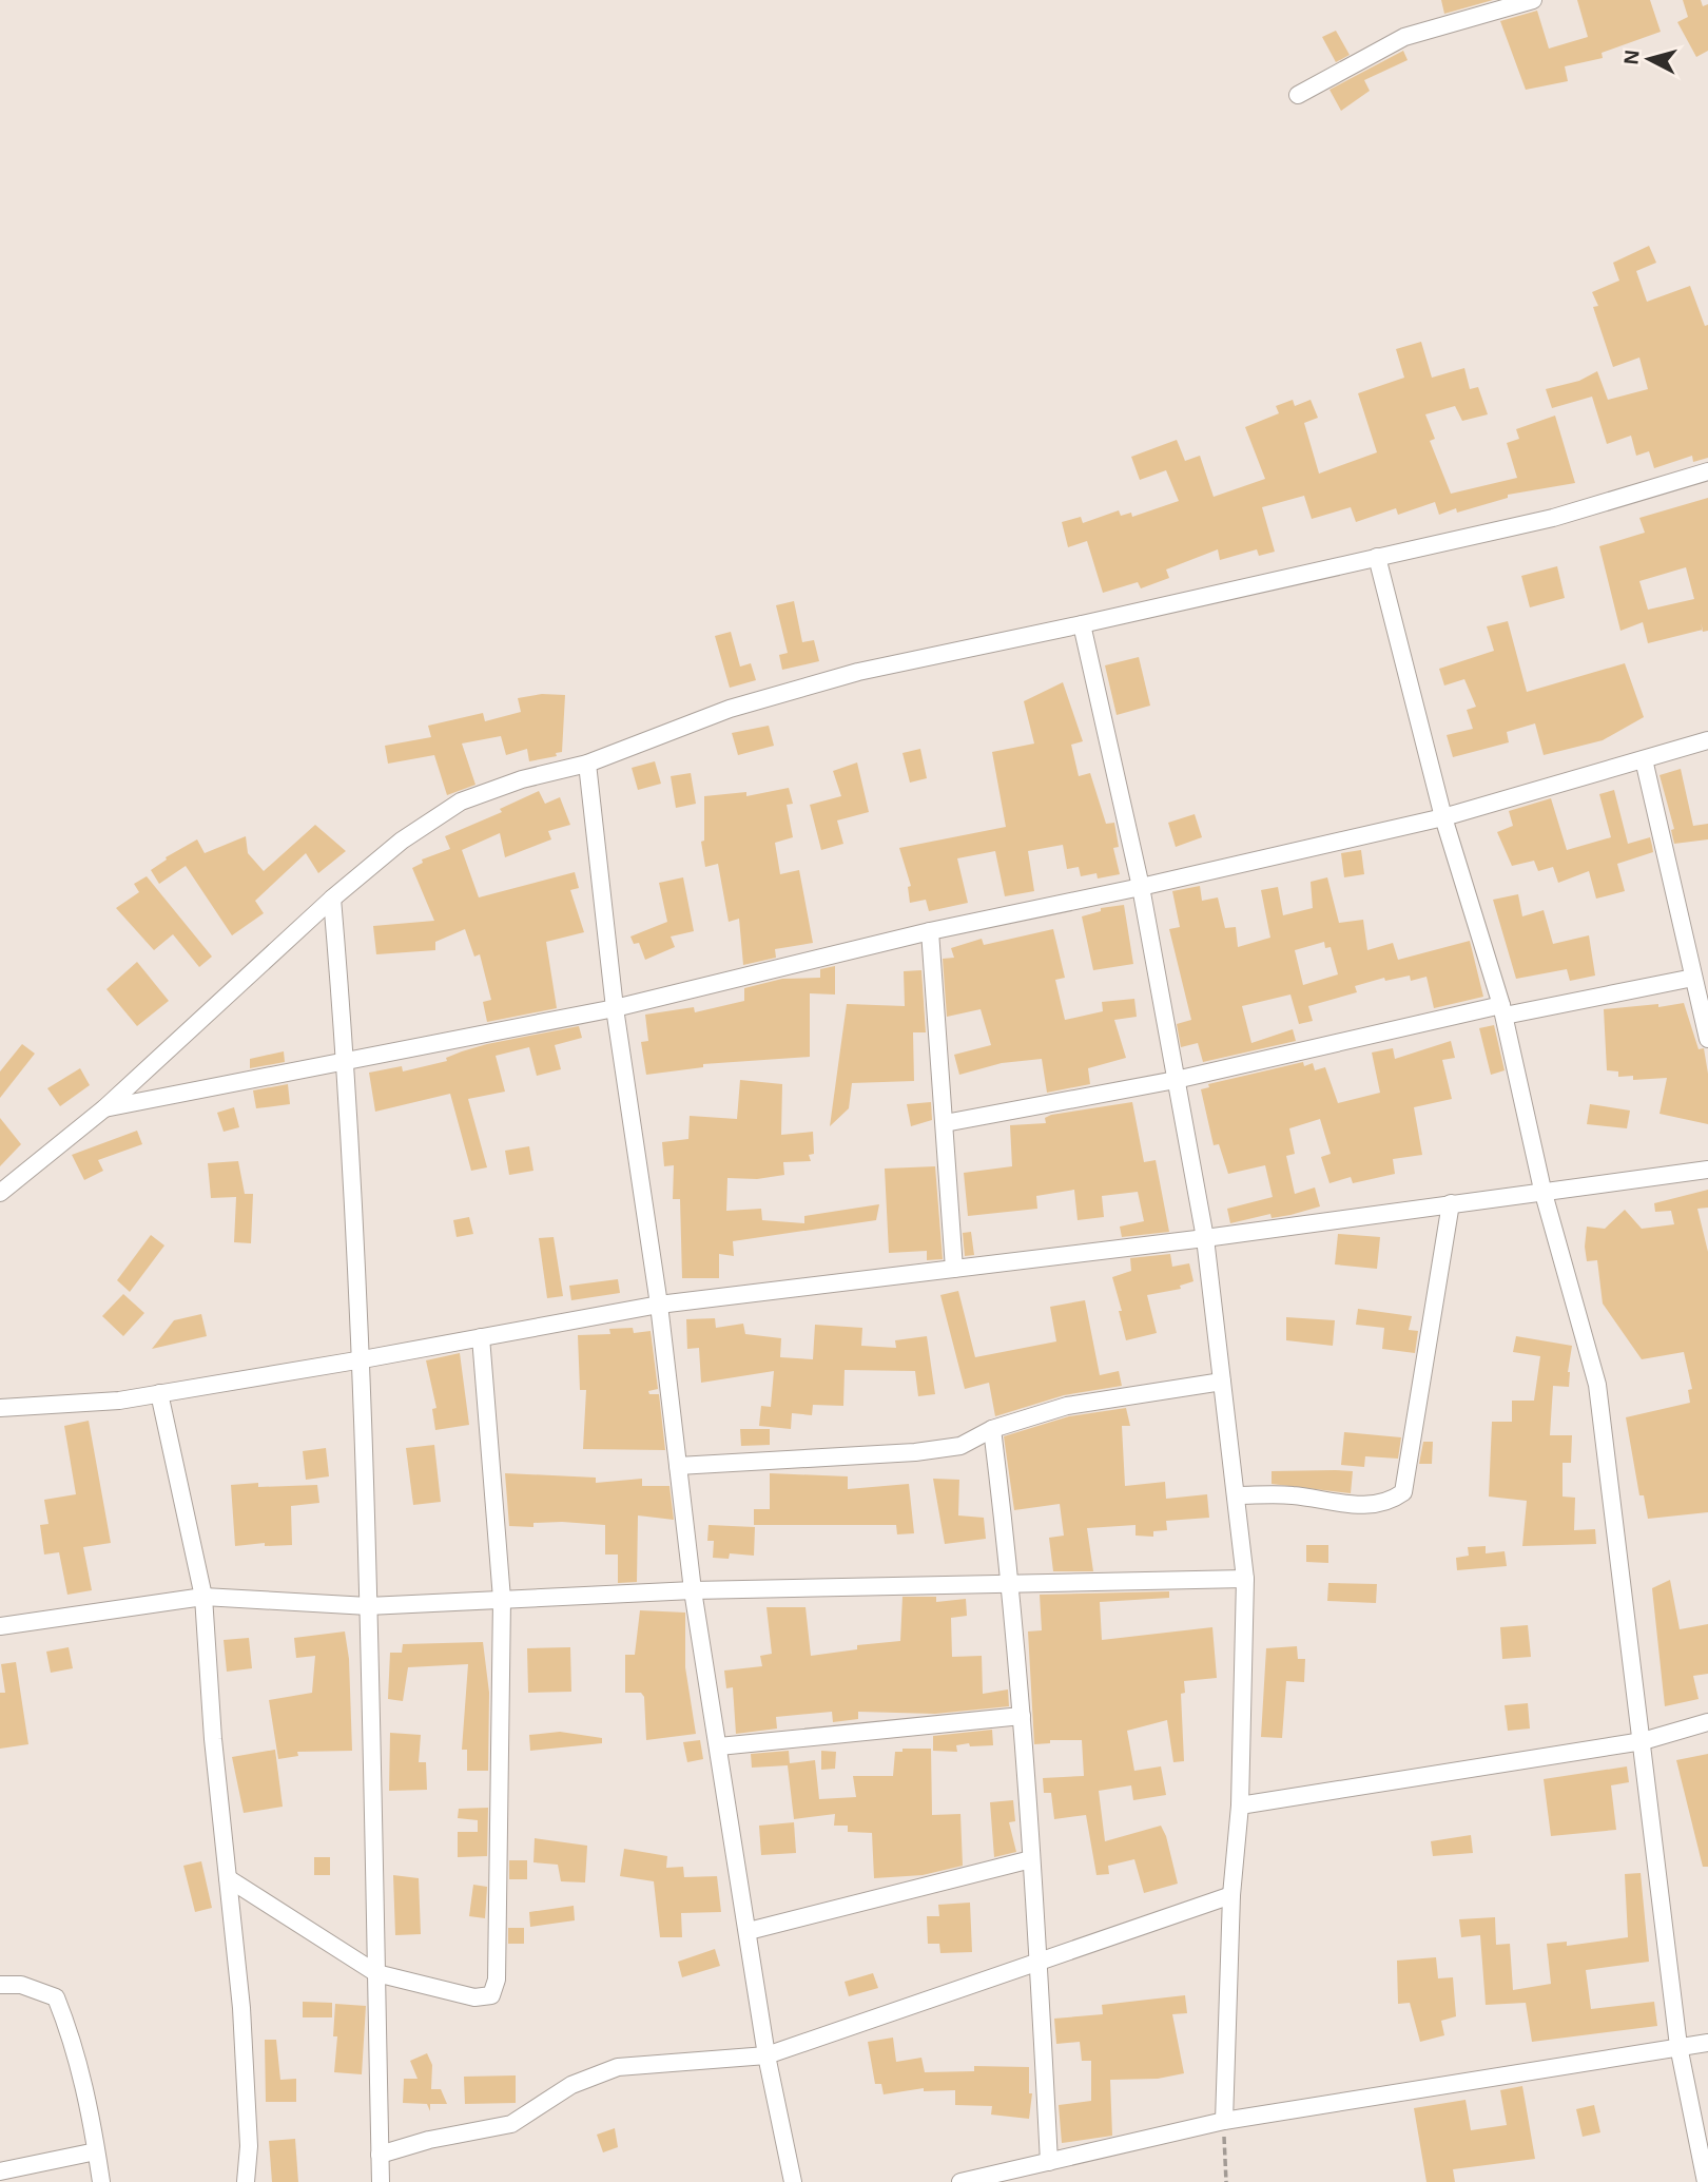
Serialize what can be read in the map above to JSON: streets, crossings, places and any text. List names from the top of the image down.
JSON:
{
  "north": "left"
}
